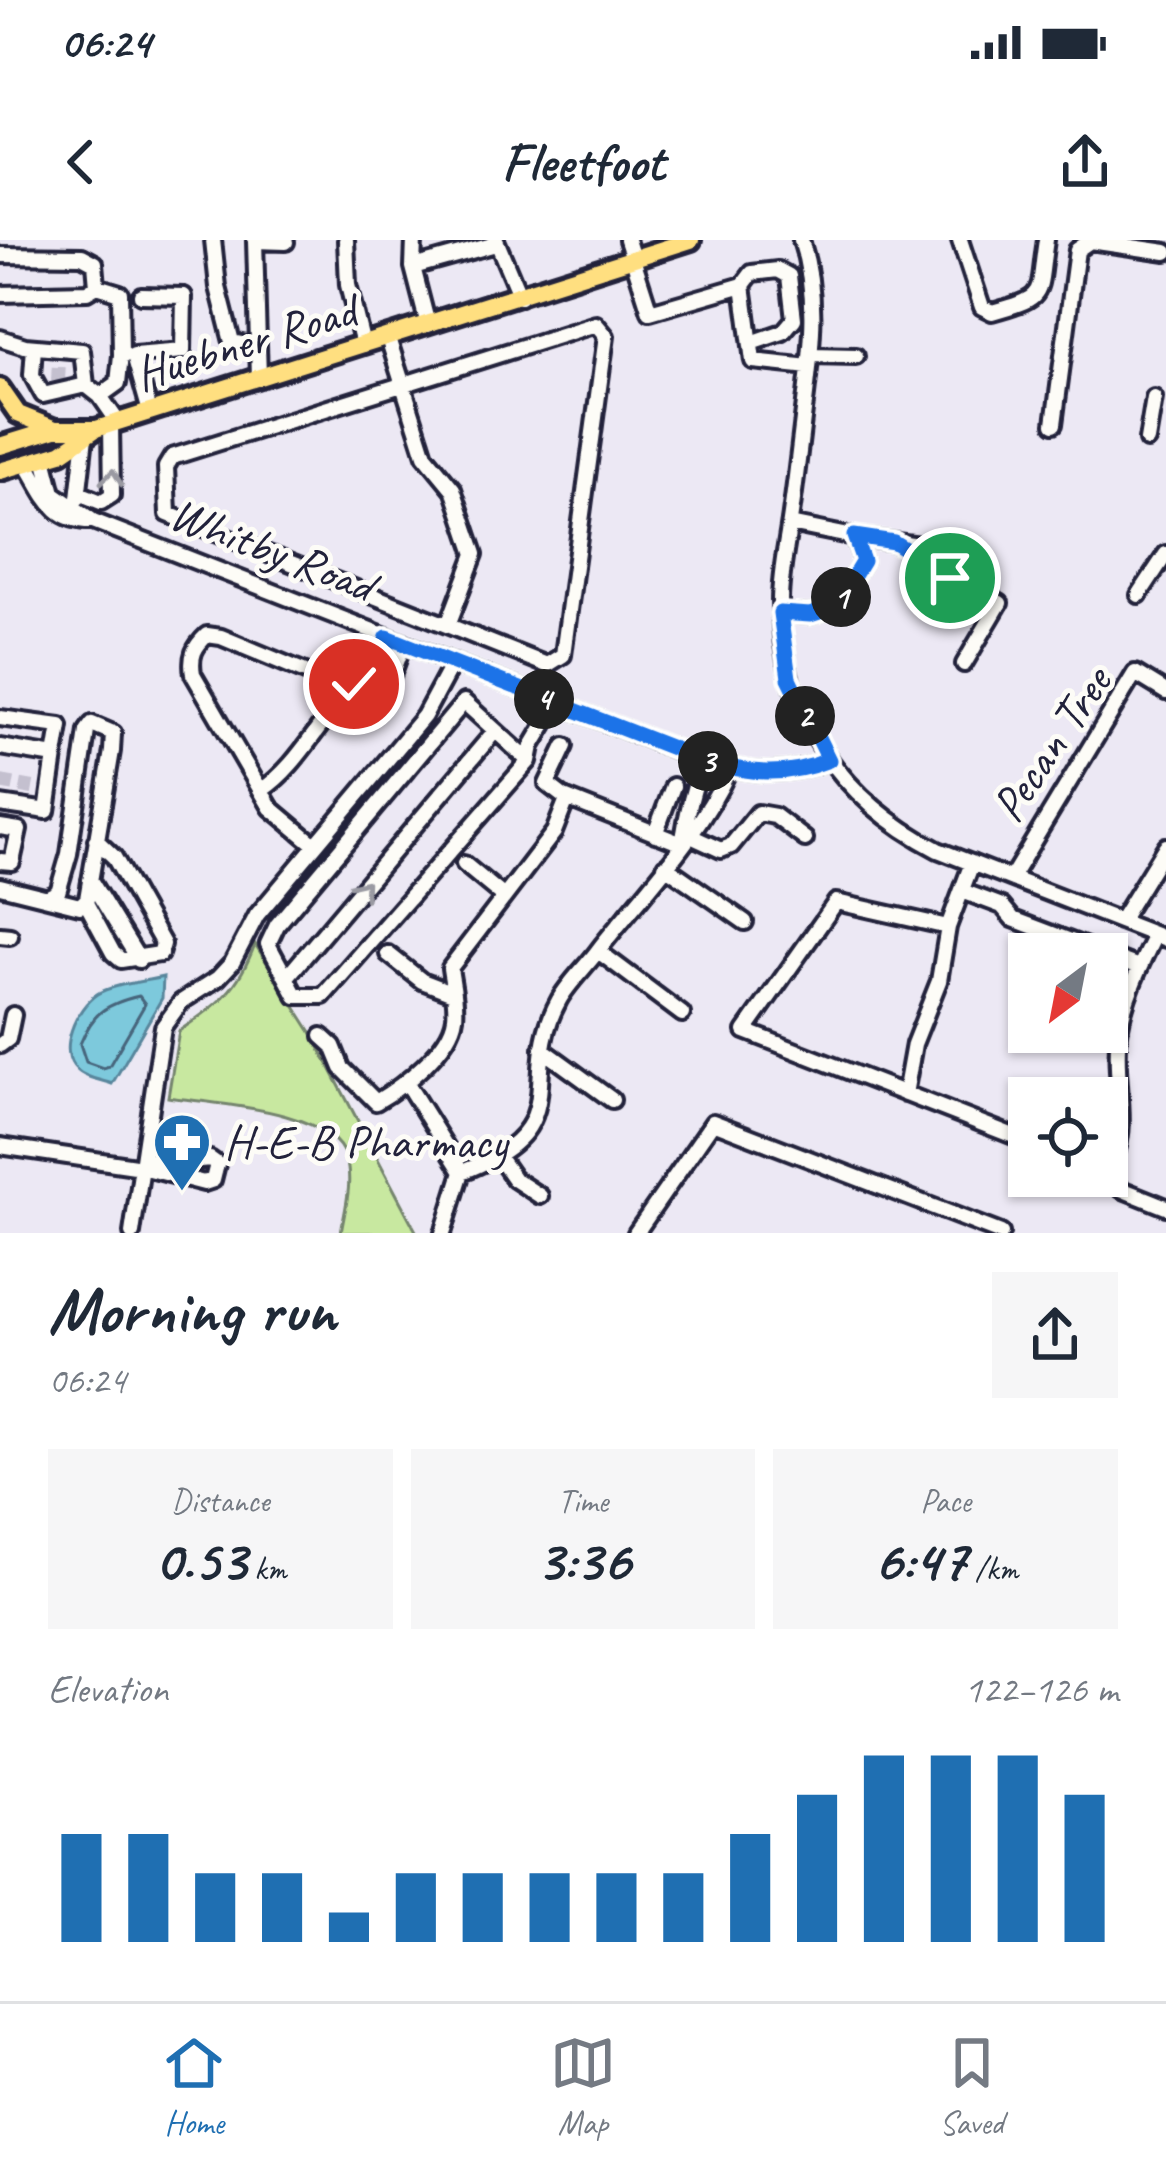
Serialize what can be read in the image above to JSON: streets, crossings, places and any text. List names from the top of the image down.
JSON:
{
  "streets": {
    "main road": ["Huebner Road"],
    "street": ["Whitby Road", "Pecan Tree"]
  },
  "crossings": [
    ["Huebner Road", "Whitby Road"]
  ],
  "places": {
    "pharmacy": ["H-E-B Pharmacy"]
  },
  "north": "bottom left",
  "page": {
    "status": "06:24",
    "header": "Fleetfoot",
    "pins": [
      "1",
      "4",
      "2",
      "3"
    ],
    "heading": ["Morning run", "06:24"],
    "stats": [
      ["Distance", "0.53 km"],
      ["Time", "3:36"],
      ["Pace", "6:47 /km"]
    ],
    "chart": ["Elevation", "122–126 m"],
    "tabs": ["Home", "Map", "Saved"]
  }
}
